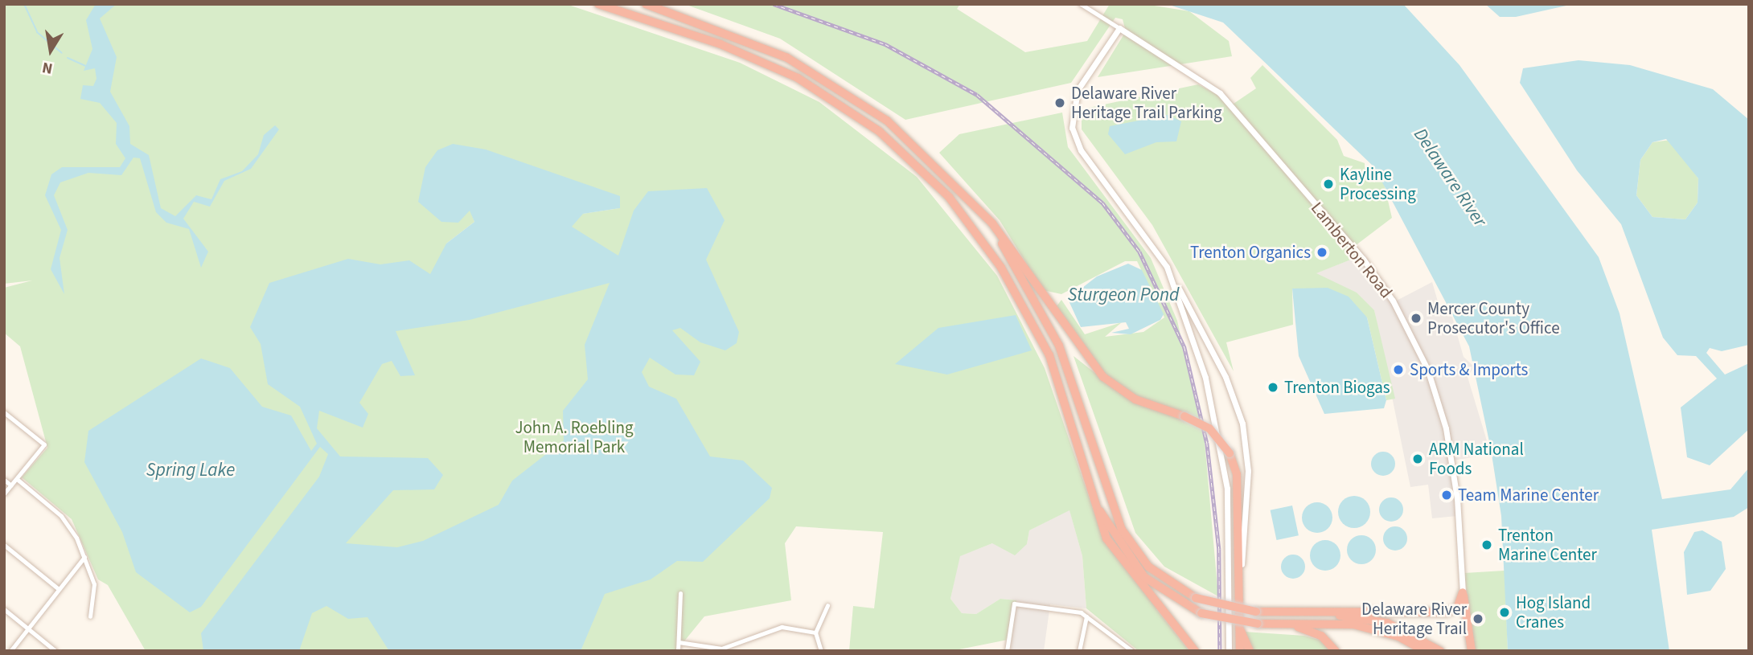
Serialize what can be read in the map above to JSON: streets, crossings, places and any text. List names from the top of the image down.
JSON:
{
  "streets": {
    "street": ["Lamberton Road"]
  },
  "water": ["Delaware River", "Sturgeon Pond", "Spring Lake"],
  "parks": ["John A. Roebling Memorial Park"],
  "places": [
    "Delaware River Heritage Trail Parking",
    "Kayline Processing",
    "Trenton Organics",
    "Mercer County Prosecutor's Office",
    "Sports & Imports",
    "Trenton Biogas",
    "ARM National Foods",
    "Team Marine Center",
    "Trenton Marine Center",
    "Hog Island Cranes",
    "Delaware River Heritage Trail"
  ],
  "north": "bottom"
}
